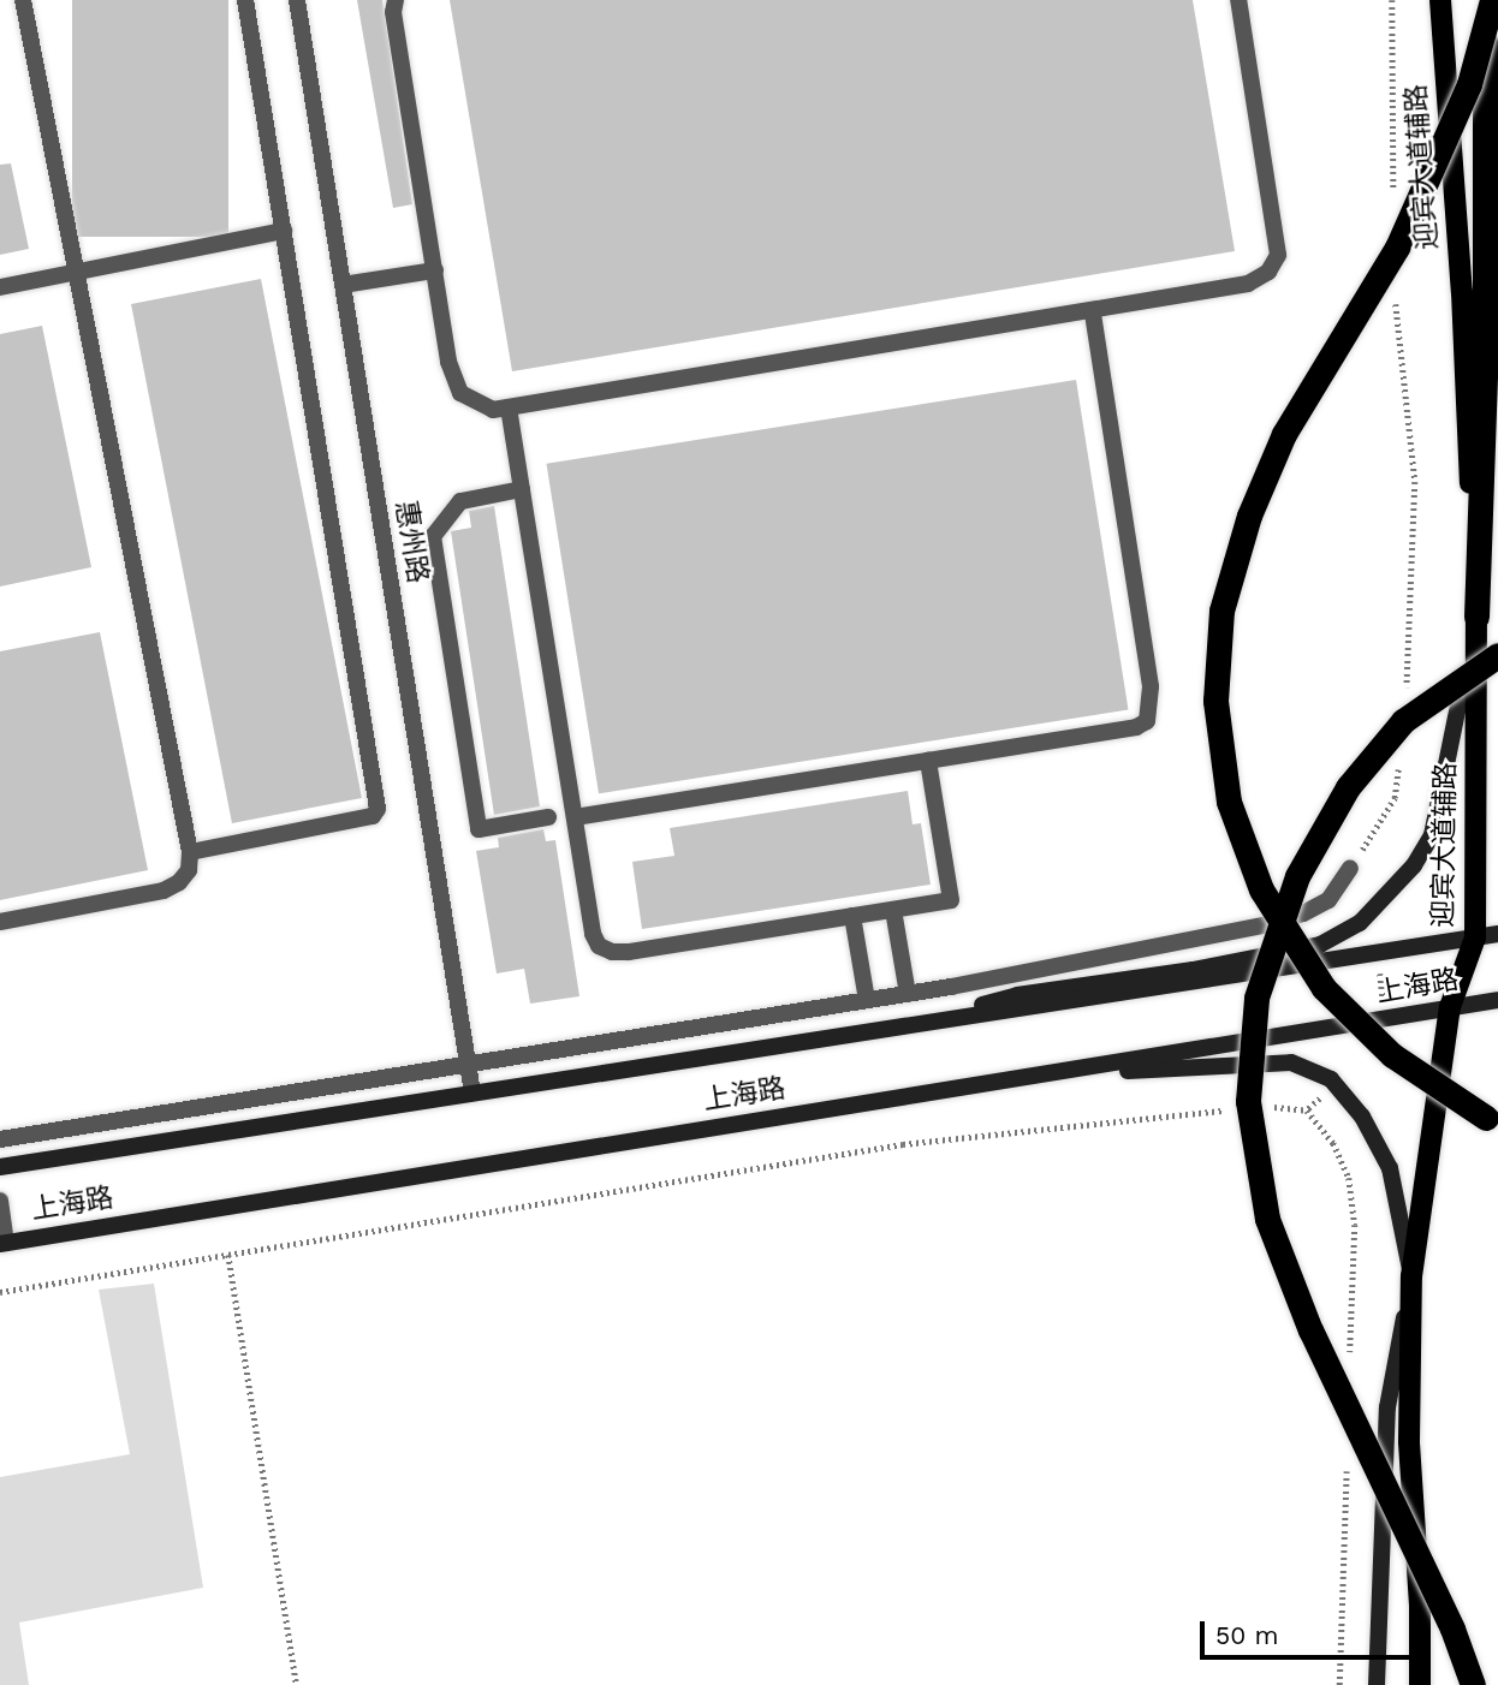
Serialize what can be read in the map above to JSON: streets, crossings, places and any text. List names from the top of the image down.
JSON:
{
  "streets": {
    "main road": ["迎宾大道辅路", "上海路"],
    "street": ["惠州路"]
  },
  "crossings": [
    ["迎宾大道辅路", "上海路"],
    ["惠州路", "上海路"]
  ],
  "scale_bar": "50 m"
}
